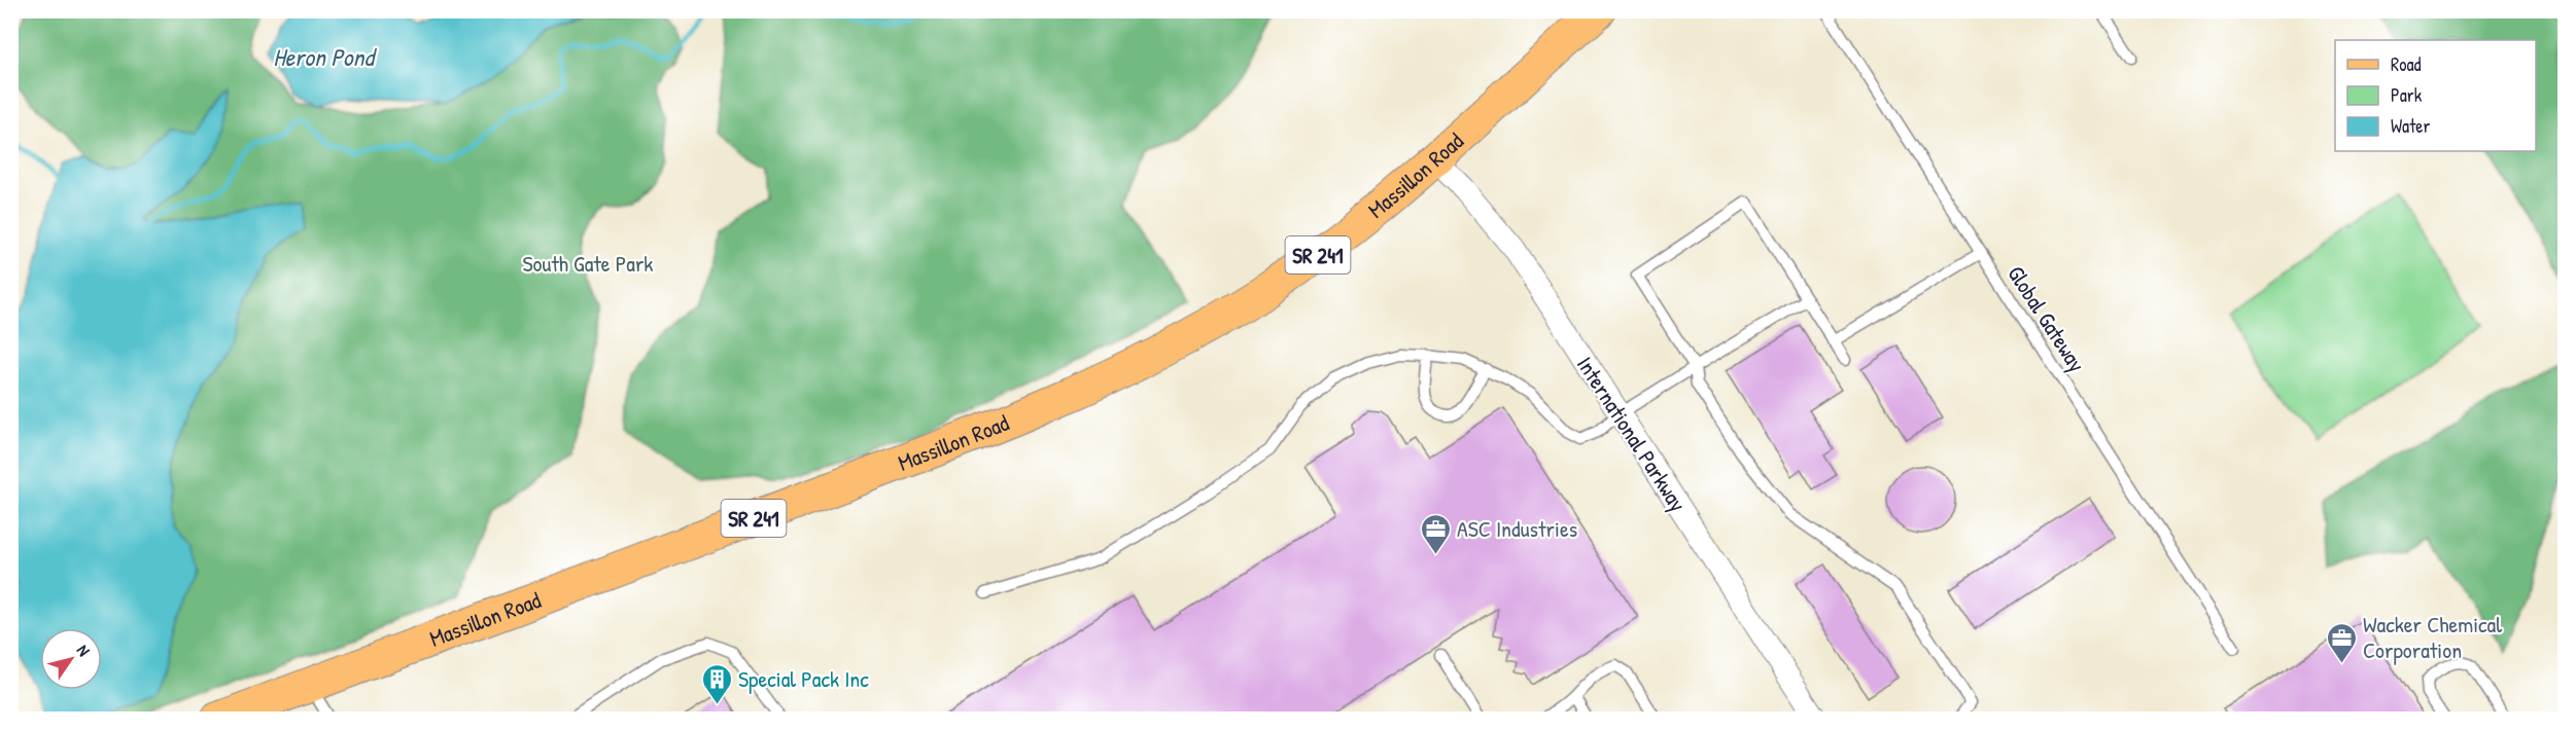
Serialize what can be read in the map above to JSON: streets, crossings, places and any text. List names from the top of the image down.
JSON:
{
  "streets": {
    "main road": ["Massillon Road", "SR 241"],
    "street": ["International Parkway"],
    "lane": ["Global Gateway"]
  },
  "crossings": [
    ["Massillon Road", "International Parkway"]
  ],
  "water": ["Heron Pond"],
  "parks": ["South Gate Park"],
  "places": {
    "office": ["ASC Industries", "Wacker Chemical Corporation"],
    "building": ["Special Pack Inc"]
  },
  "legend": ["Road", "Park", "Water"],
  "north": "top right"
}
